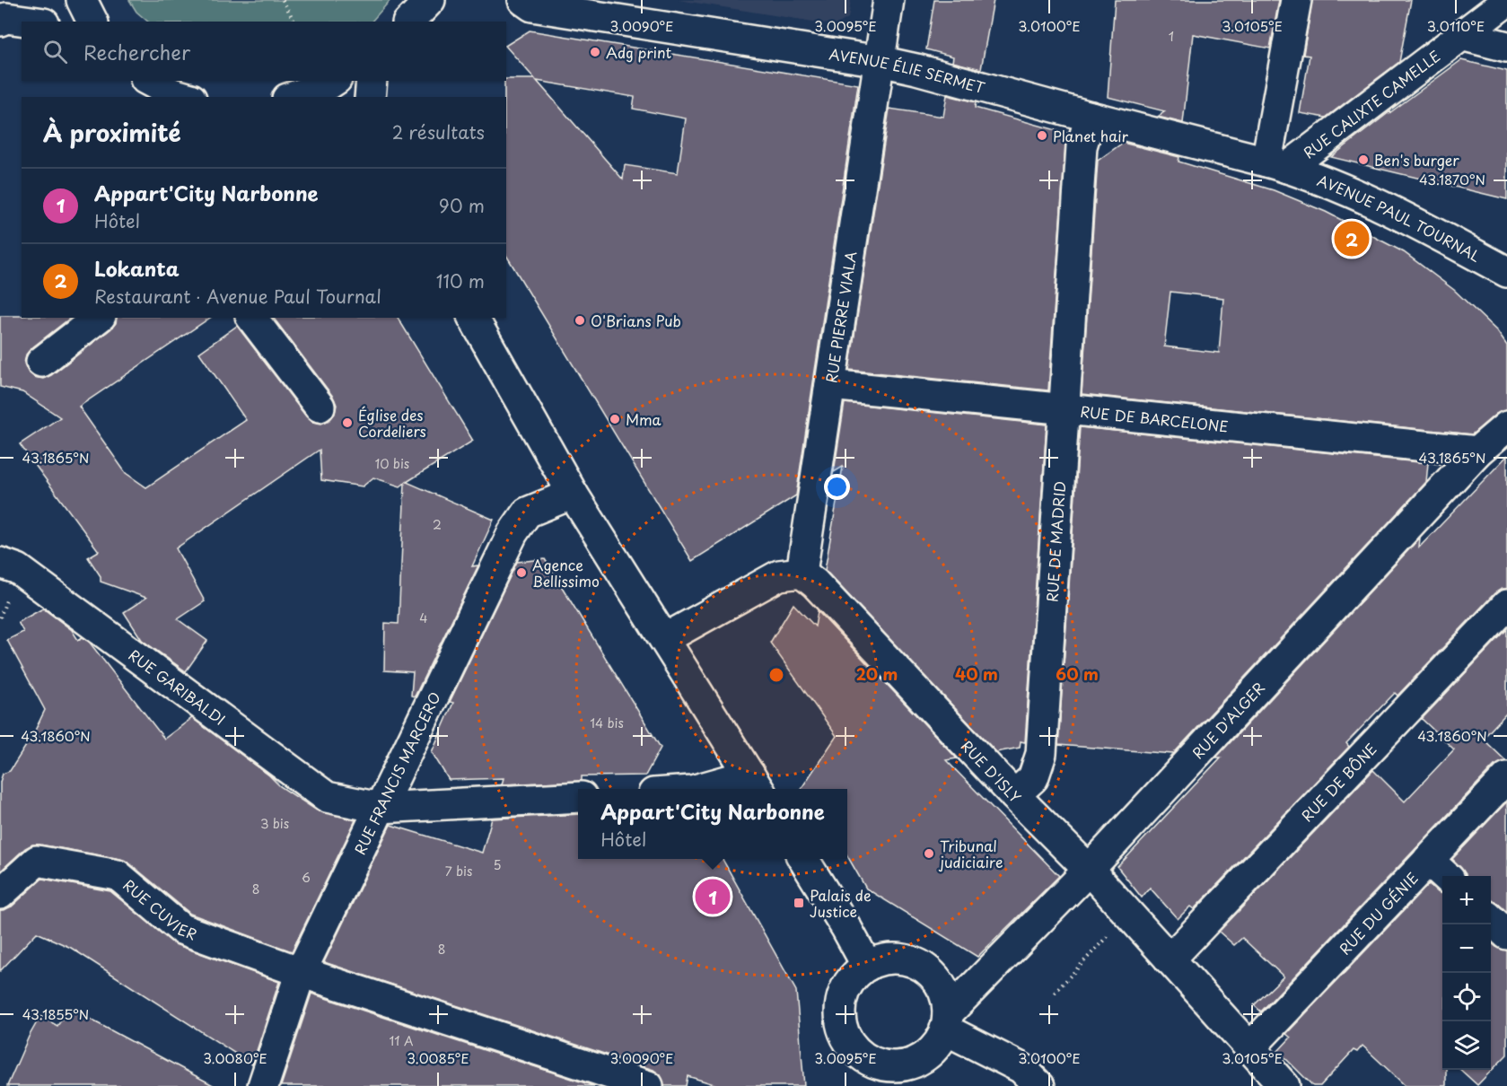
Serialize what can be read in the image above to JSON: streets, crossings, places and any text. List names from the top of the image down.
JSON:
{
  "streets": {
    "street": [
      "AVENUE ÉLIE SERMET",
      "RUE CALIXTE CAMELLE",
      "AVENUE PAUL TOURNAL",
      "RUE PIERRE VIALA",
      "RUE DE BARCELONE",
      "RUE DE MADRID",
      "RUE GARIBALDI",
      "RUE D'ALGER",
      "RUE D'ISLY",
      "RUE FRANCIS MARCERO",
      "RUE DE BÔNE",
      "RUE CUVIER",
      "RUE DU GÉNIE"
    ]
  },
  "crossings": [
    ["AVENUE ÉLIE SERMET", "RUE CALIXTE CAMELLE"],
    ["AVENUE ÉLIE SERMET", "AVENUE PAUL TOURNAL"],
    ["AVENUE ÉLIE SERMET", "RUE PIERRE VIALA"],
    ["AVENUE ÉLIE SERMET", "RUE DE MADRID"],
    ["RUE CALIXTE CAMELLE", "AVENUE PAUL TOURNAL"],
    ["RUE PIERRE VIALA", "RUE DE BARCELONE"],
    ["RUE PIERRE VIALA", "RUE D'ISLY"],
    ["RUE DE BARCELONE", "RUE DE MADRID"],
    ["RUE DE BARCELONE", "RUE D'ALGER"],
    ["RUE DE MADRID", "RUE D'ISLY"],
    ["RUE GARIBALDI", "RUE FRANCIS MARCERO"],
    ["RUE D'ALGER", "RUE D'ISLY"],
    ["RUE D'ISLY", "RUE DE BÔNE"],
    ["RUE D'ISLY", "RUE DU GÉNIE"],
    ["RUE FRANCIS MARCERO", "RUE CUVIER"]
  ],
  "places": {
    "other": [
      "Adg print",
      "Planet hair",
      "Ben's burger",
      "O'Brians Pub",
      "Mma",
      "Église des Cordeliers",
      "Agence Bellissimo",
      "Tribunal judiciaire"
    ],
    "transit": ["Palais de Justice"]
  },
  "house_numbers": [
    "1",
    "10 bis",
    "2",
    "4",
    "14 bis",
    "3 bis",
    "5",
    "7 bis",
    "6",
    "8",
    "8",
    "11 A"
  ],
  "page": {
    "search": "Rechercher",
    "heading": ["À proximité", "2 résultats"],
    "list": [
      {
        "mark": "1",
        "name": "Appart'City Narbonne",
        "note": "Hôtel",
        "value": "90 m"
      },
      {
        "mark": "2",
        "name": "Lokanta",
        "note": "Restaurant · Avenue Paul Tournal",
        "value": "110 m"
      }
    ],
    "pins": ["2", "1"],
    "popup": ["Appart'City Narbonne", "Hôtel"],
    "map_buttons": ["+", "−"]
  },
  "coordinates": [
    "3.0090°E",
    "3.0095°E",
    "3.0100°E",
    "3.0105°E",
    "3.0110°E",
    "43.1870°N",
    "43.1865°N",
    "43.1860°N",
    "43.1855°N",
    "3.0080°E",
    "3.0085°E"
  ],
  "rings": ["20 m", "40 m", "60 m"]
}
